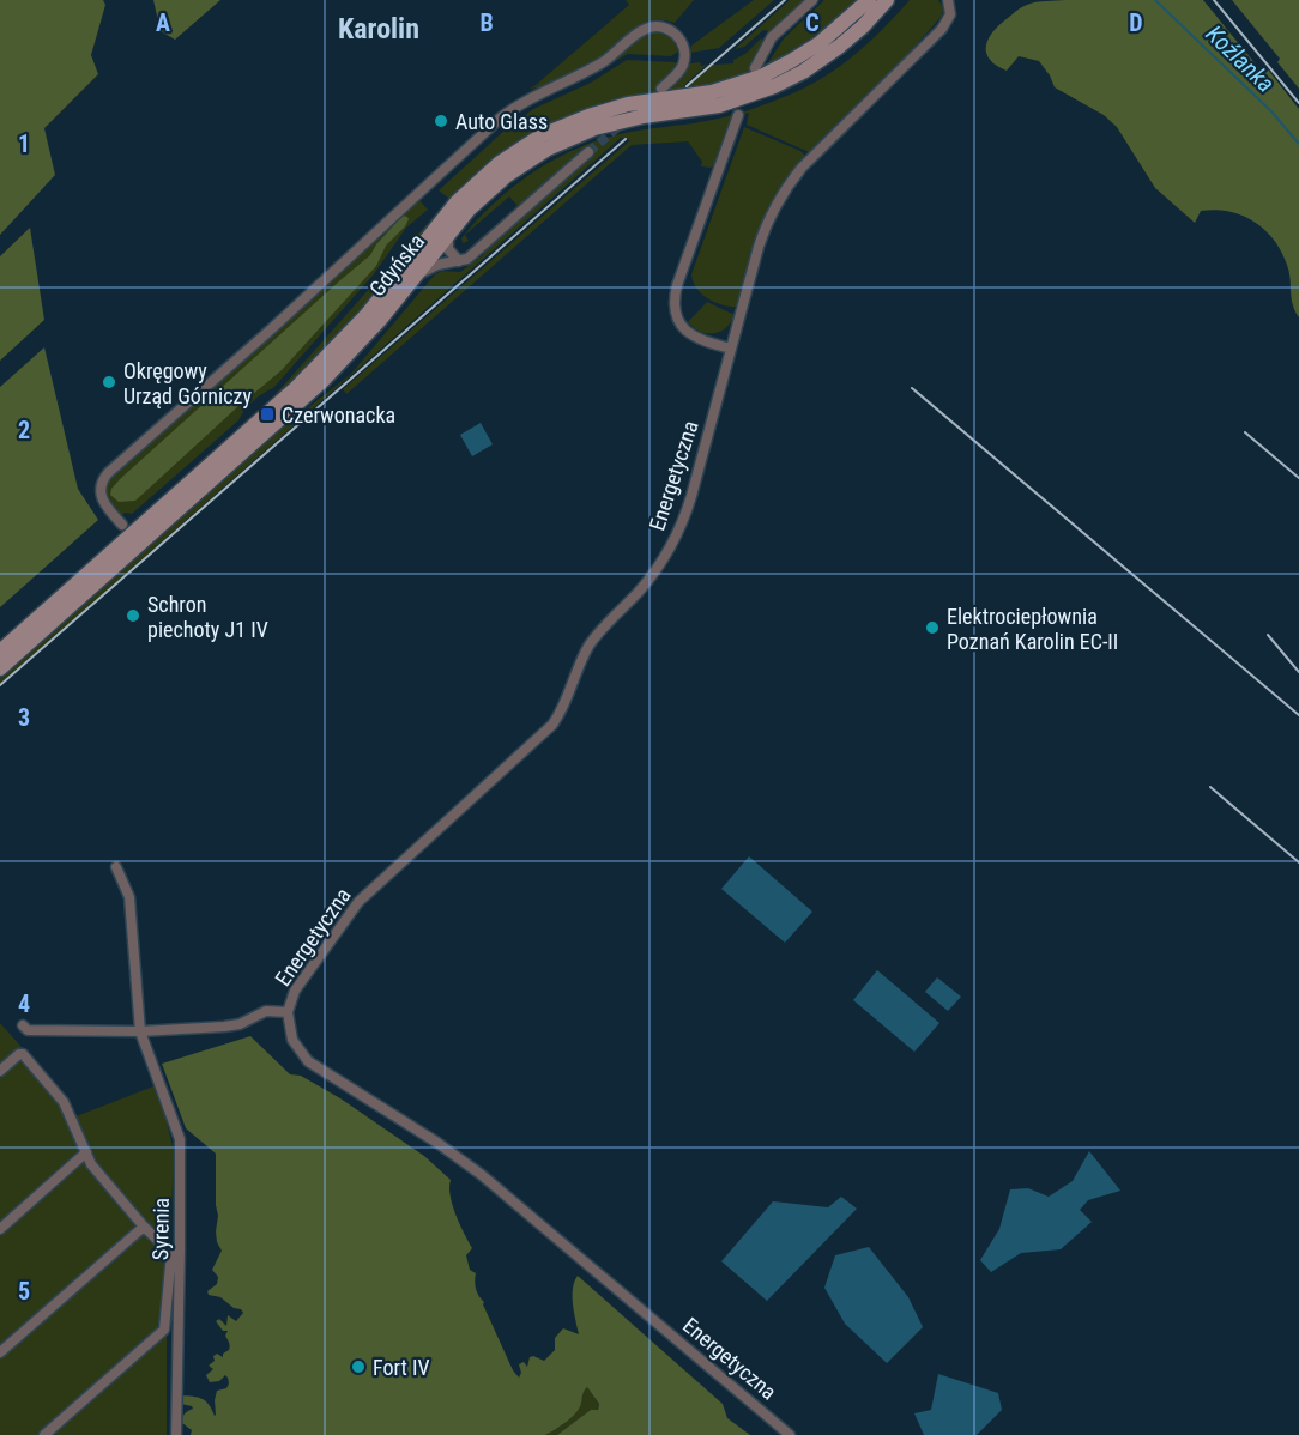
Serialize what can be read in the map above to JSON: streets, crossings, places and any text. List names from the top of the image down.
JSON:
{
  "streets": {
    "main road": ["Gdyńska"],
    "street": ["Energetyczna", "Syrenia"]
  },
  "districts": ["Karolin"],
  "water": ["Koźlanka"],
  "places": {
    "other": [
      "Auto Glass",
      "Okręgowy Urząd Górniczy",
      "Schron piechoty J1 IV",
      "Elektrociepłownia Poznań Karolin EC-II",
      "Fort IV"
    ],
    "transit": ["Czerwonacka"]
  },
  "grid": {
    "columns": [
      "A",
      "B",
      "C",
      "D"
    ],
    "rows": [
      "1",
      "2",
      "3",
      "4",
      "5"
    ]
  }
}
